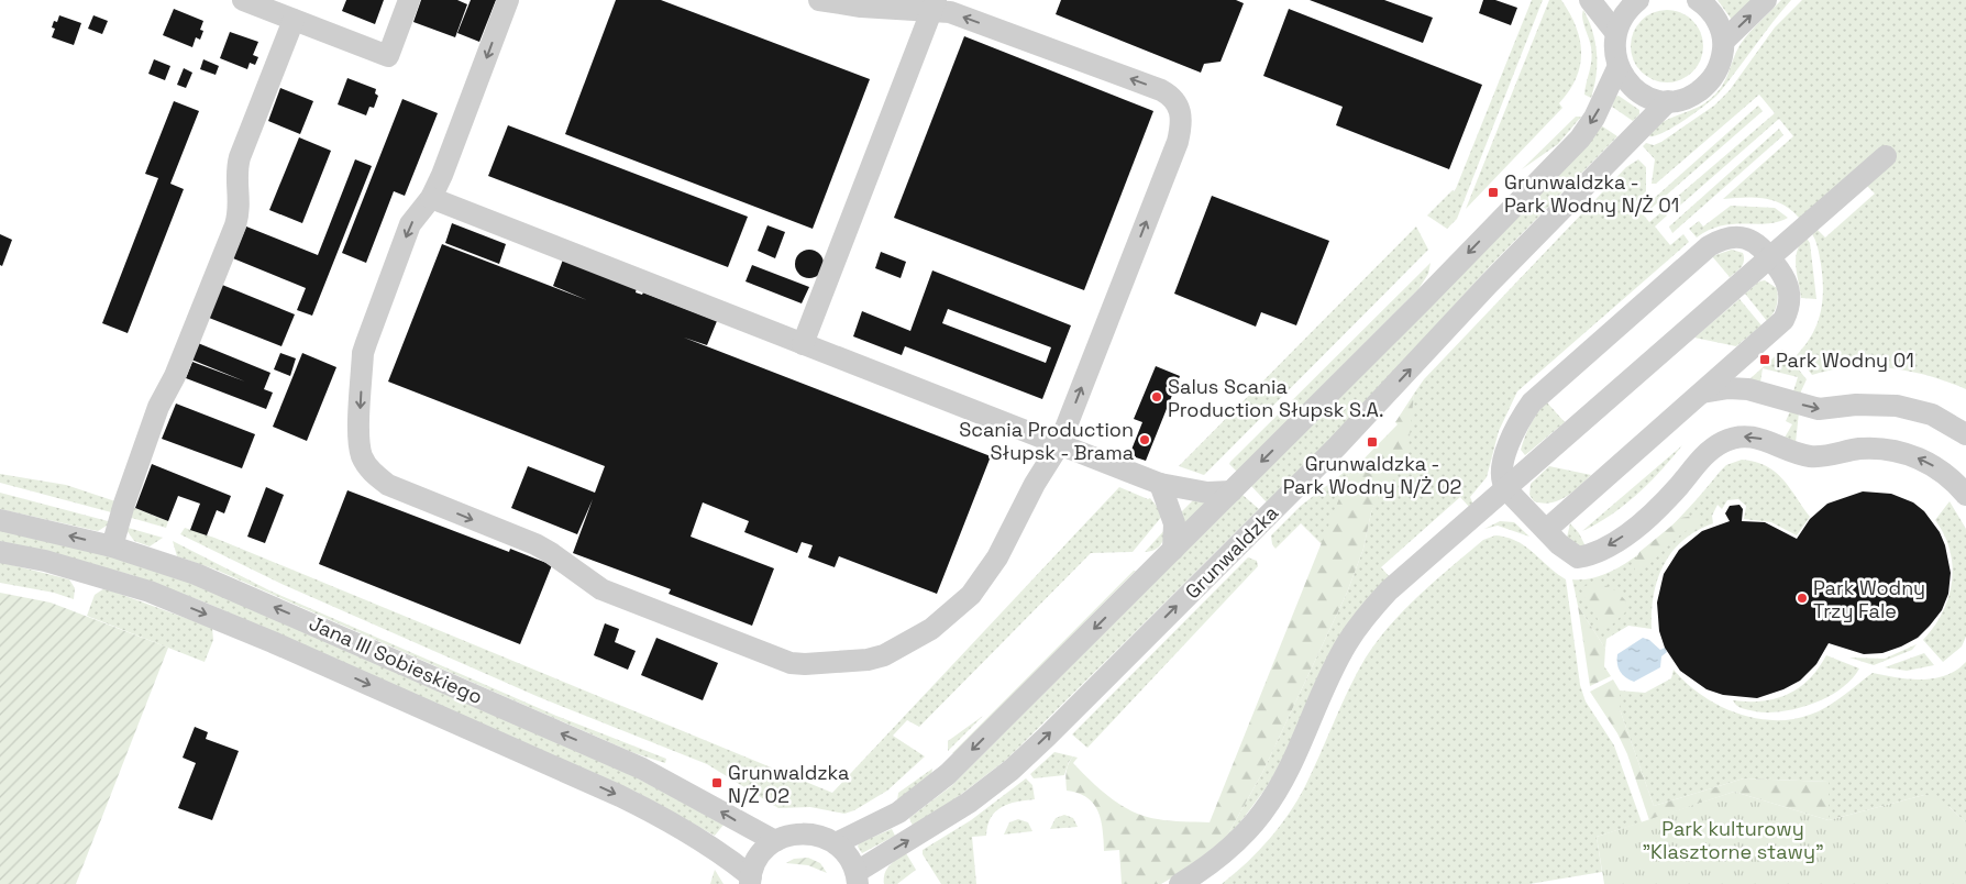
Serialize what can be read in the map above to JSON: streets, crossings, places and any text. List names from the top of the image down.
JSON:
{
  "streets": {
    "street": ["Grunwaldzka", "Jana III Sobieskiego"]
  },
  "parks": ["Park kulturowy \"Klasztorne stawy\""],
  "places": {
    "transit": [
      "Grunwaldzka - Park Wodny N/Ż 01",
      "Park Wodny 01",
      "Grunwaldzka - Park Wodny N/Ż 02",
      "Grunwaldzka N/Ż 02"
    ],
    "other": ["Salus Scania Production Słupsk S.A.", "Scania Production Słupsk - Brama", "Park Wodny Trzy Fale"]
  }
}
